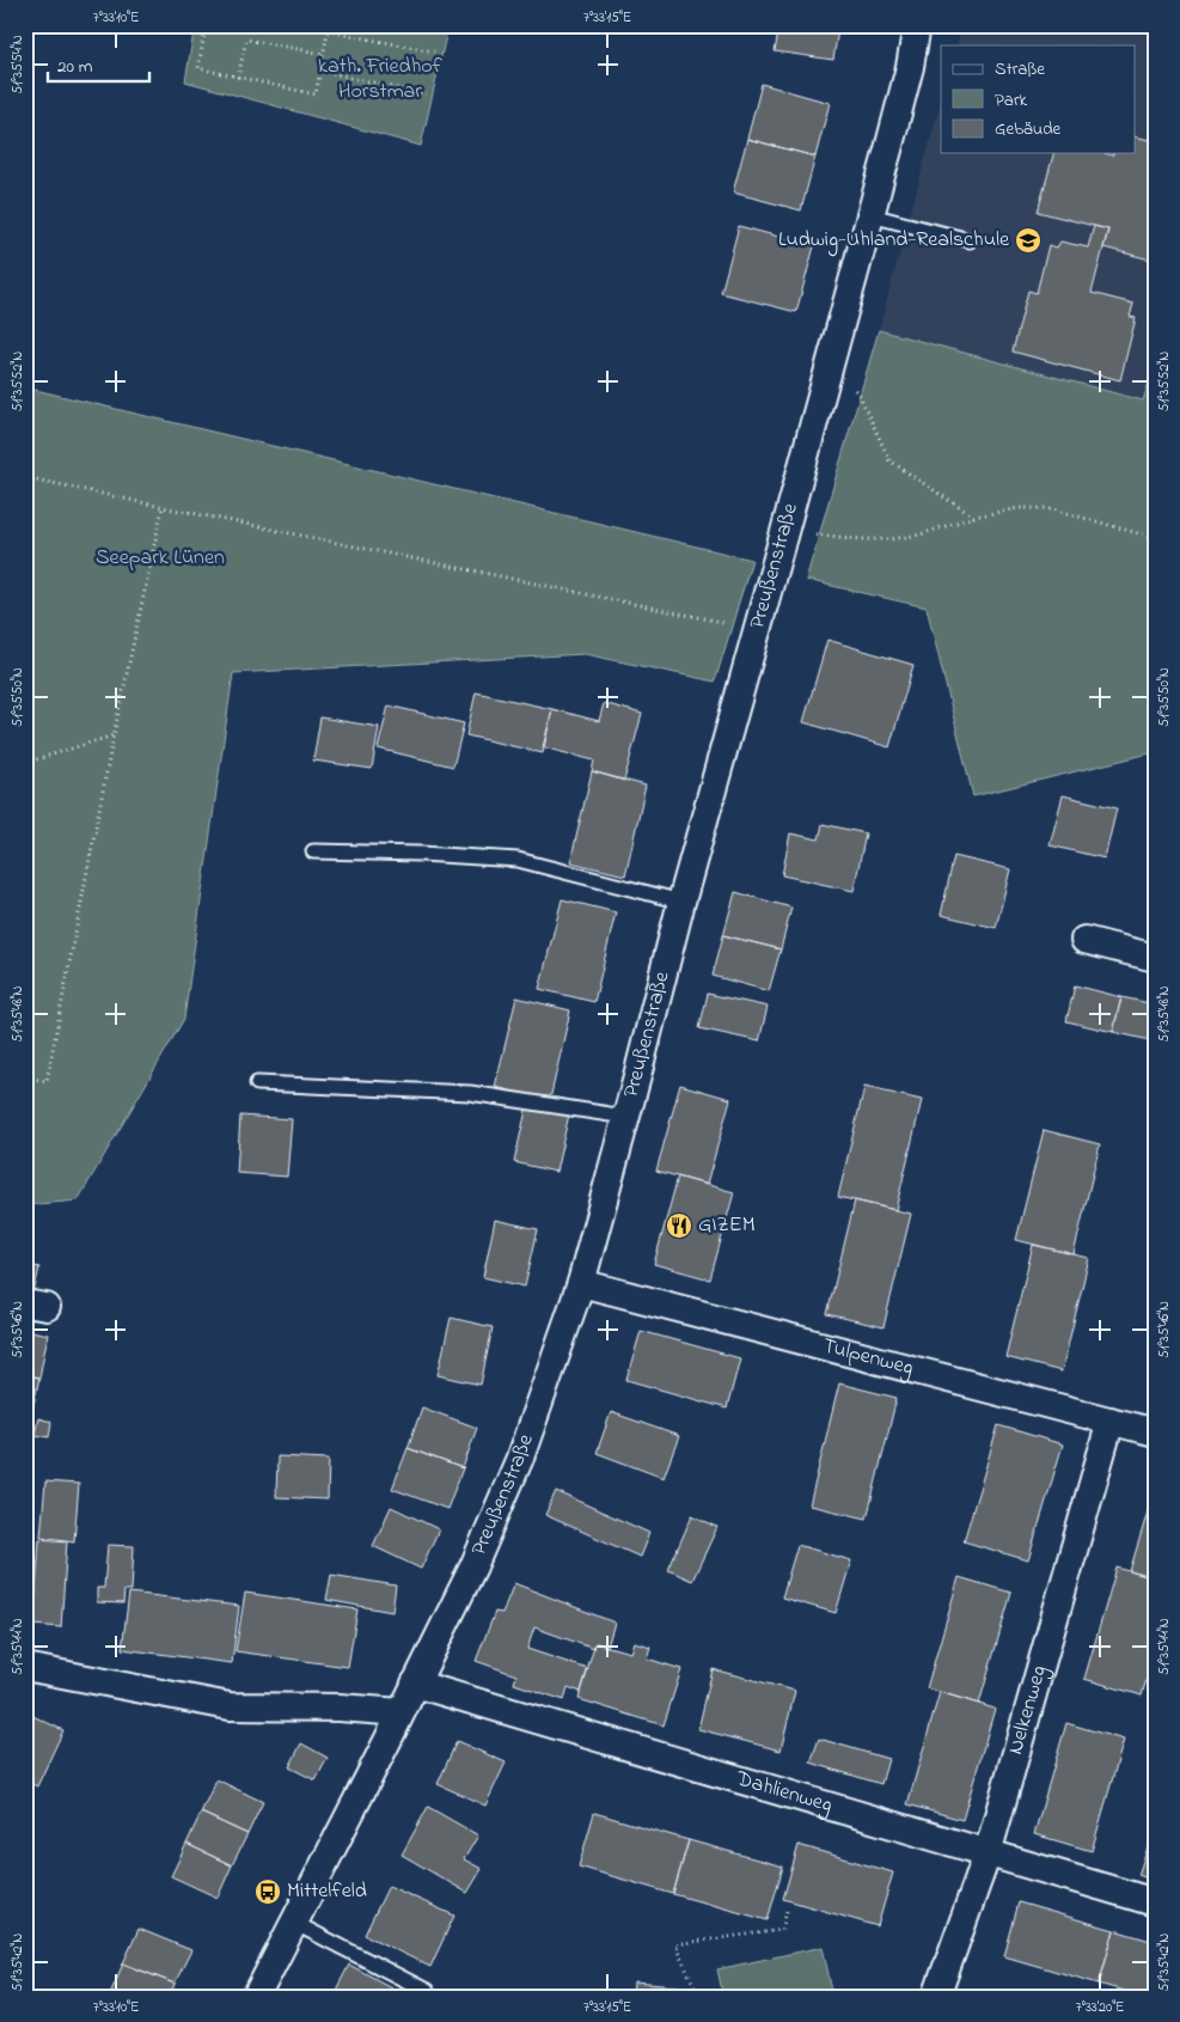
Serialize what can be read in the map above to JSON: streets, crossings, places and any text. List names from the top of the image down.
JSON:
{
  "streets": {
    "street": [
      "Preußenstraße",
      "Tulpenweg",
      "Nelkenweg",
      "Dahlienweg"
    ]
  },
  "crossings": [
    ["Preußenstraße", "Tulpenweg"],
    ["Preußenstraße", "Dahlienweg"],
    ["Tulpenweg", "Nelkenweg"],
    ["Nelkenweg", "Dahlienweg"]
  ],
  "parks": ["kath. Friedhof Horstmar", "Seepark Lünen"],
  "places": {
    "school or university": ["Ludwig-Uhland-Realschule"],
    "restaurant": ["GIZEM"],
    "bus stop": ["Mittelfeld"]
  },
  "legend": ["Straße", "Park", "Gebäude"],
  "scale_bar": "20 m",
  "coordinates": [
    "7°33'10\"E",
    "7°33'15\"E",
    "51°35'54\"N",
    "51°35'52\"N",
    "51°35'50\"N",
    "51°35'48\"N",
    "51°35'46\"N",
    "51°35'44\"N",
    "51°35'42\"N",
    "7°33'20\"E"
  ]
}
